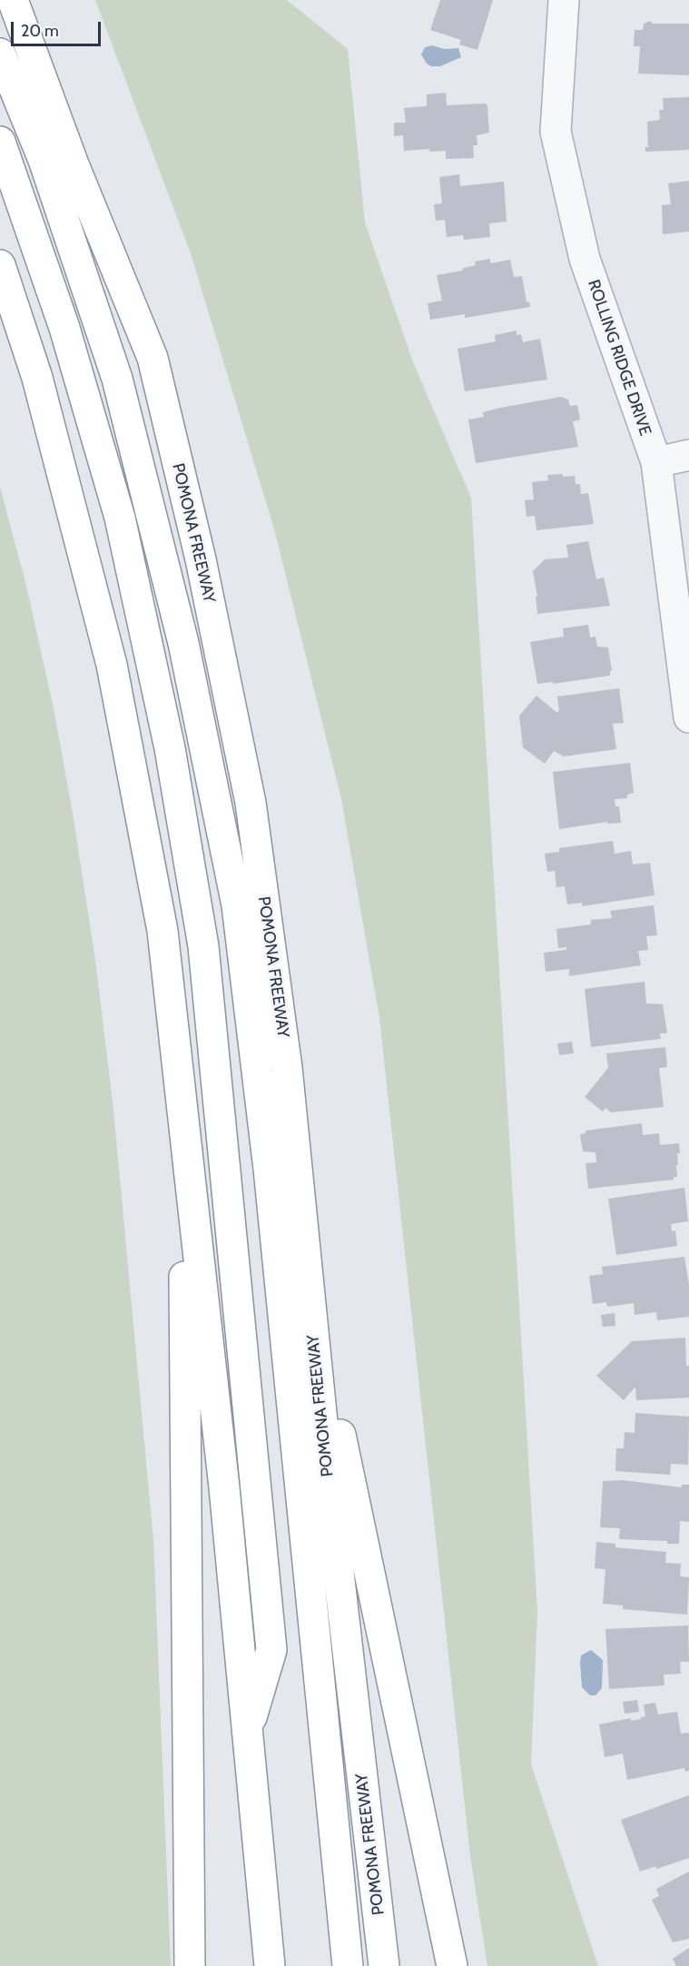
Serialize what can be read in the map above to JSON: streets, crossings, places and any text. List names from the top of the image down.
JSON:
{
  "streets": {
    "highway": ["POMONA FREEWAY"],
    "street": ["ROLLING RIDGE DRIVE"]
  },
  "scale_bar": "20 m"
}
